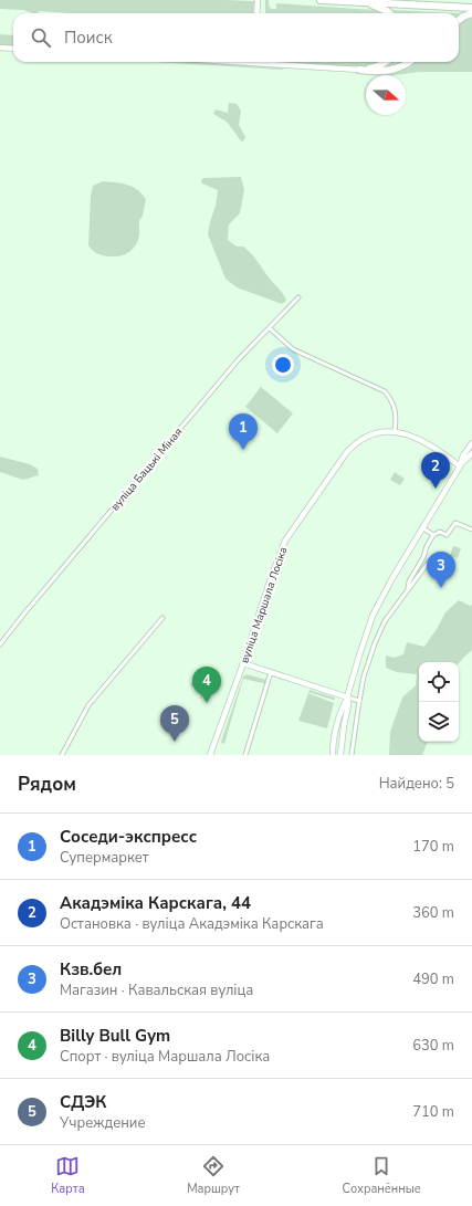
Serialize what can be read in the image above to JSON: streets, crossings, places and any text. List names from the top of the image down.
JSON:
{
  "streets": {
    "main road": ["вуліца Маршала Лосіка"],
    "street": ["вуліца Бацькі Міная"]
  },
  "north": "right",
  "page": {
    "search": "Поиск",
    "pins": [
      "1",
      "2",
      "3",
      "4",
      "5"
    ],
    "heading": ["Рядом", "Найдено: 5"],
    "list": [
      {
        "mark": "1",
        "name": "Соседи-экспресс",
        "note": "Супермаркет",
        "value": "170 m"
      },
      {
        "mark": "2",
        "name": "Акадэміка Карскага, 44",
        "note": "Остановка · вуліца Акадэміка Карскага",
        "value": "360 m"
      },
      {
        "mark": "3",
        "name": "Кзв.бел",
        "note": "Магазин · Кавальская вуліца",
        "value": "490 m"
      },
      {
        "mark": "4",
        "name": "Billy Bull Gym",
        "note": "Спорт · вуліца Маршала Лосіка",
        "value": "630 m"
      },
      {
        "mark": "5",
        "name": "СДЭК",
        "note": "Учреждение",
        "value": "710 m"
      }
    ],
    "nav": ["Карта", "Маршрут", "Сохранённые"]
  }
}
